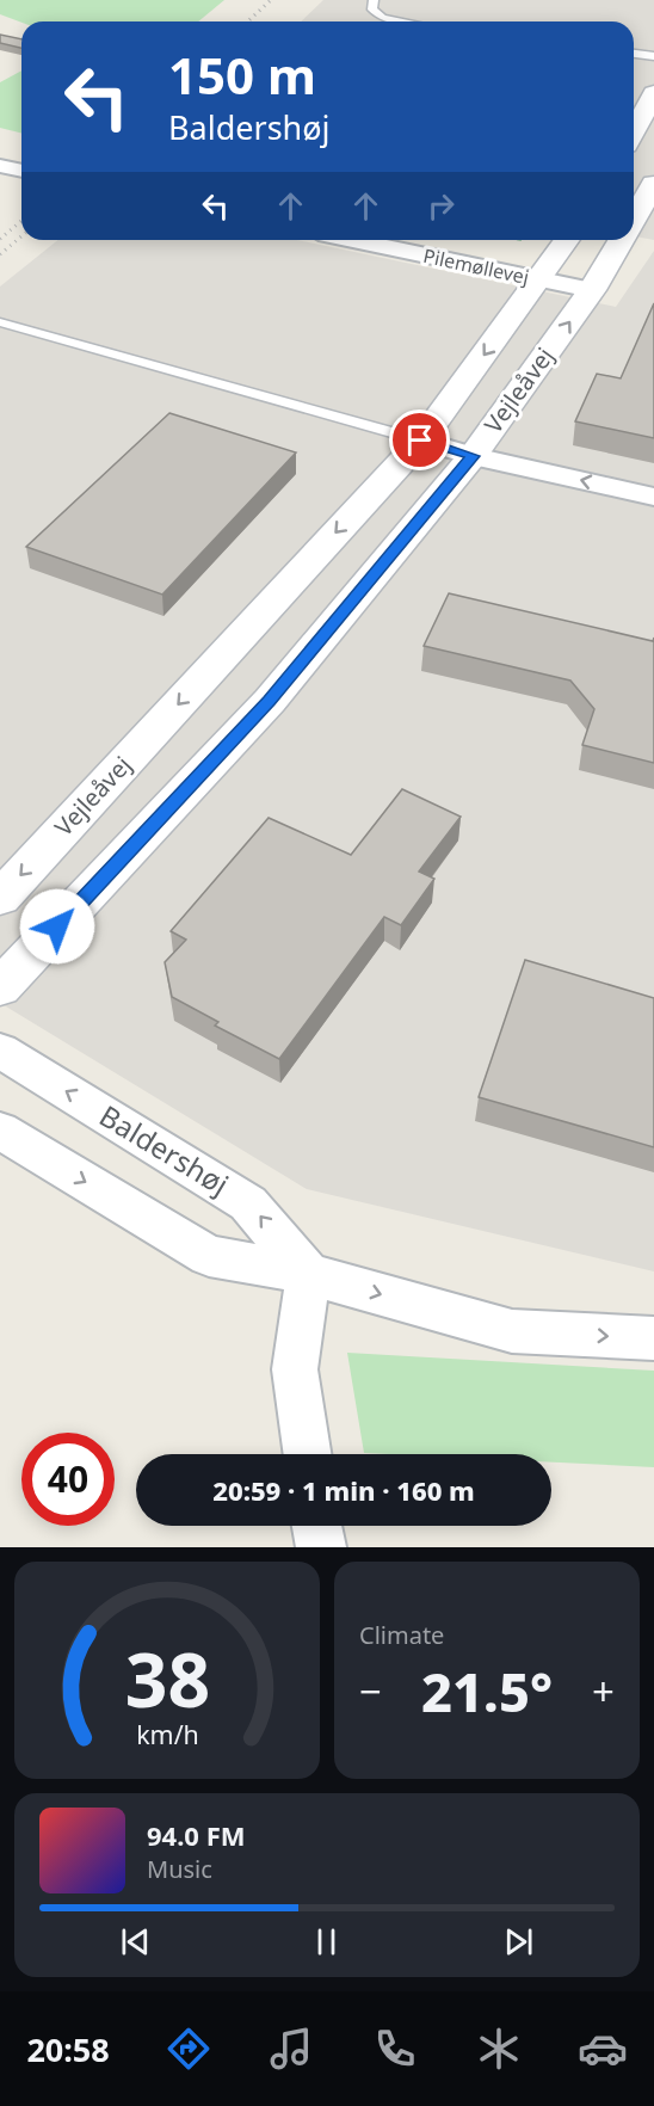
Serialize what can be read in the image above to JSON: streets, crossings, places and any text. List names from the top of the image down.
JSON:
{
  "streets": {
    "street": ["Pilemøllevej", "Vejleåvej", "Baldershøj"]
  },
  "crossings": [
    ["Pilemøllevej", "Vejleåvej"]
  ],
  "page": {
    "turn": ["150 m", "Baldershøj"],
    "limit": "40",
    "trip": "20:59 · 1 min · 160 m",
    "tile": "Climate",
    "heat": ["−", "21.5°", "+"],
    "song": ["94.0 FM", "Music"],
    "tabs": "20:58",
    "gauge": ["38", "km/h"]
  }
}
